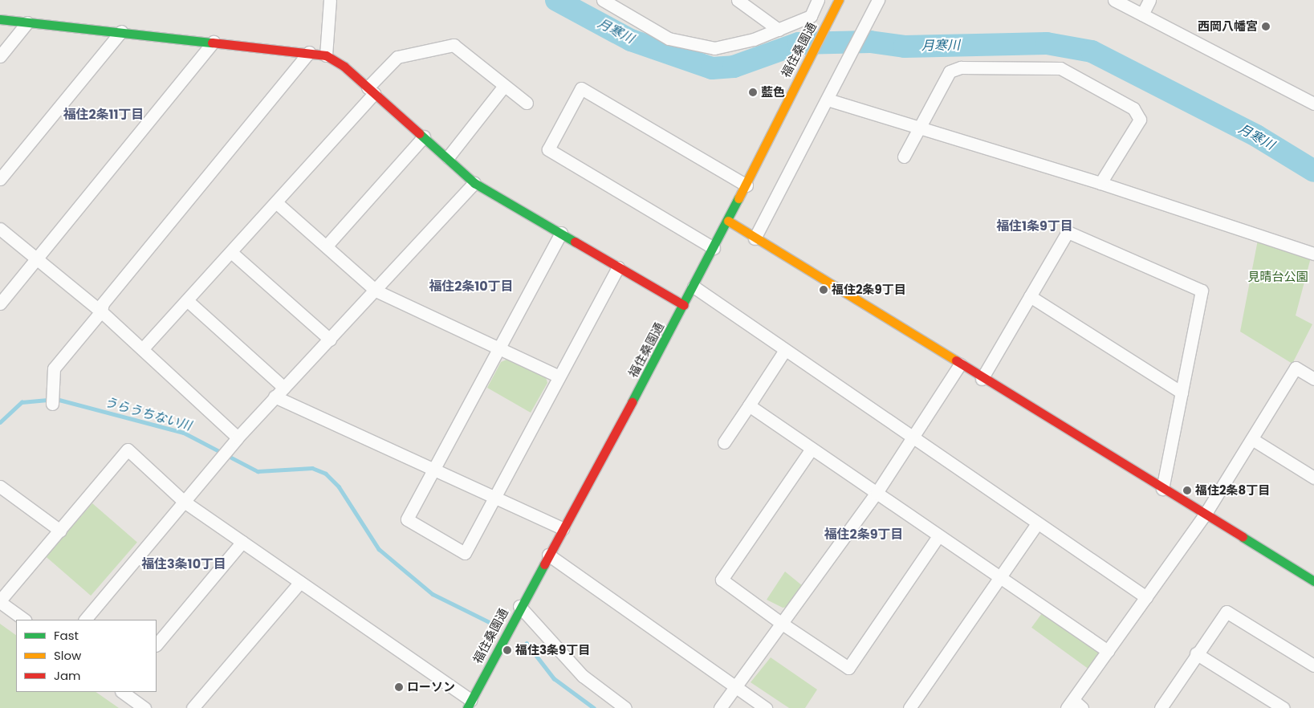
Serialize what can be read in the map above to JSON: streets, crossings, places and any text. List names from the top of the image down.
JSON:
{
  "streets": {
    "street": ["福住桑園通"]
  },
  "districts": [
    "福住2条11丁目",
    "福住1条9丁目",
    "福住2条10丁目",
    "福住2条9丁目",
    "福住3条10丁目"
  ],
  "water": ["月寒川", "うらうちない川"],
  "parks": ["見晴台公園"],
  "places": [
    "西岡八幡宮",
    "藍色",
    "福住2条9丁目",
    "福住2条8丁目",
    "福住3条9丁目",
    "ローソン"
  ],
  "legend": ["Fast", "Slow", "Jam"]
}
